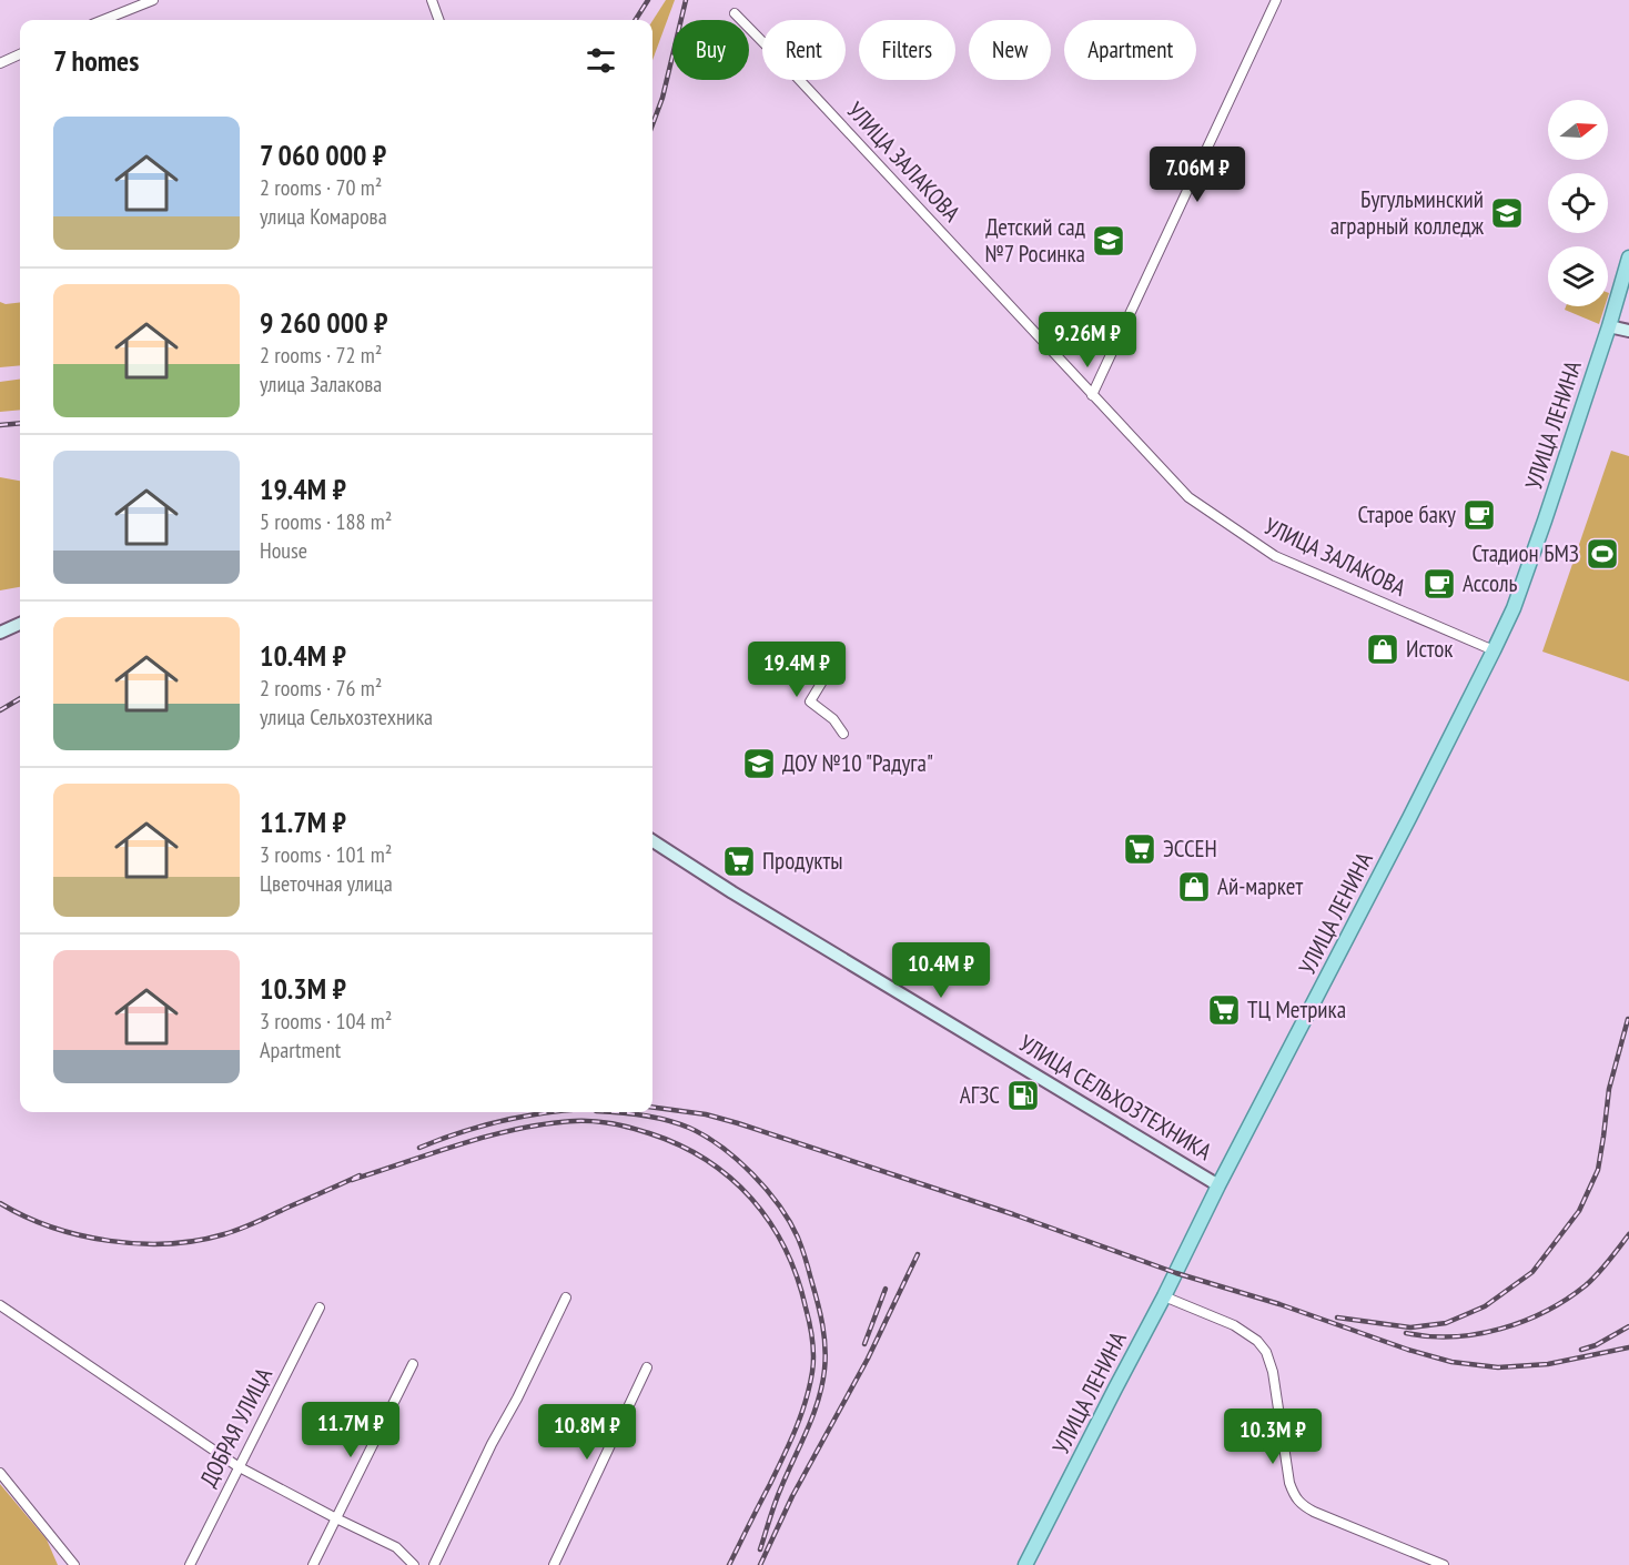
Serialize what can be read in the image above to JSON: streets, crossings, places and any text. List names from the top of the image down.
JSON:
{
  "streets": {
    "main road": ["УЛИЦА ЛЕНИНА"],
    "street": ["УЛИЦА ЗАЛАКОВА", "УЛИЦА СЕЛЬХОЗТЕХНИКА", "ДОБРАЯ УЛИЦА"]
  },
  "crossings": [
    ["УЛИЦА ЗАЛАКОВА", "УЛИЦА ЛЕНИНА"],
    ["УЛИЦА ЛЕНИНА", "УЛИЦА СЕЛЬХОЗТЕХНИКА"]
  ],
  "places": {
    "school or university": ["Бугульминский аграрный колледж", "Детский сад №7 Росинка", "ДОУ №10 \"Радуга\""],
    "cafe": ["Старое баку", "Ассоль"],
    "sports": ["Стадион БМЗ"],
    "shop": ["Исток", "Ай-маркет"],
    "supermarket": ["ЭССЕН", "Продукты", "ТЦ Метрика"],
    "fuel station": ["АГЗС"]
  },
  "north": "right",
  "page": {
    "chip": [
      "Buy",
      "Rent",
      "Filters",
      "New",
      "Apartment"
    ],
    "heading": "7 homes",
    "list": [
      {
        "name": "7 060 000 ₽",
        "note": "2 rooms · 70 m² · улица Комарова"
      },
      {
        "name": "9 260 000 ₽",
        "note": "2 rooms · 72 m² · улица Залакова"
      },
      {
        "name": "19.4M ₽",
        "note": "5 rooms · 188 m² · House"
      },
      {
        "name": "10.4M ₽",
        "note": "2 rooms · 76 m² · улица Сельхозтехника"
      },
      {
        "name": "11.7M ₽",
        "note": "3 rooms · 101 m² · Цветочная улица"
      },
      {
        "name": "10.3M ₽",
        "note": "3 rooms · 104 m² · Apartment"
      }
    ],
    "price": [
      "7.06M ₽",
      "9.26M ₽",
      "19.4M ₽",
      "10.4M ₽",
      "11.7M ₽",
      "10.8M ₽",
      "10.3M ₽"
    ]
  }
}
